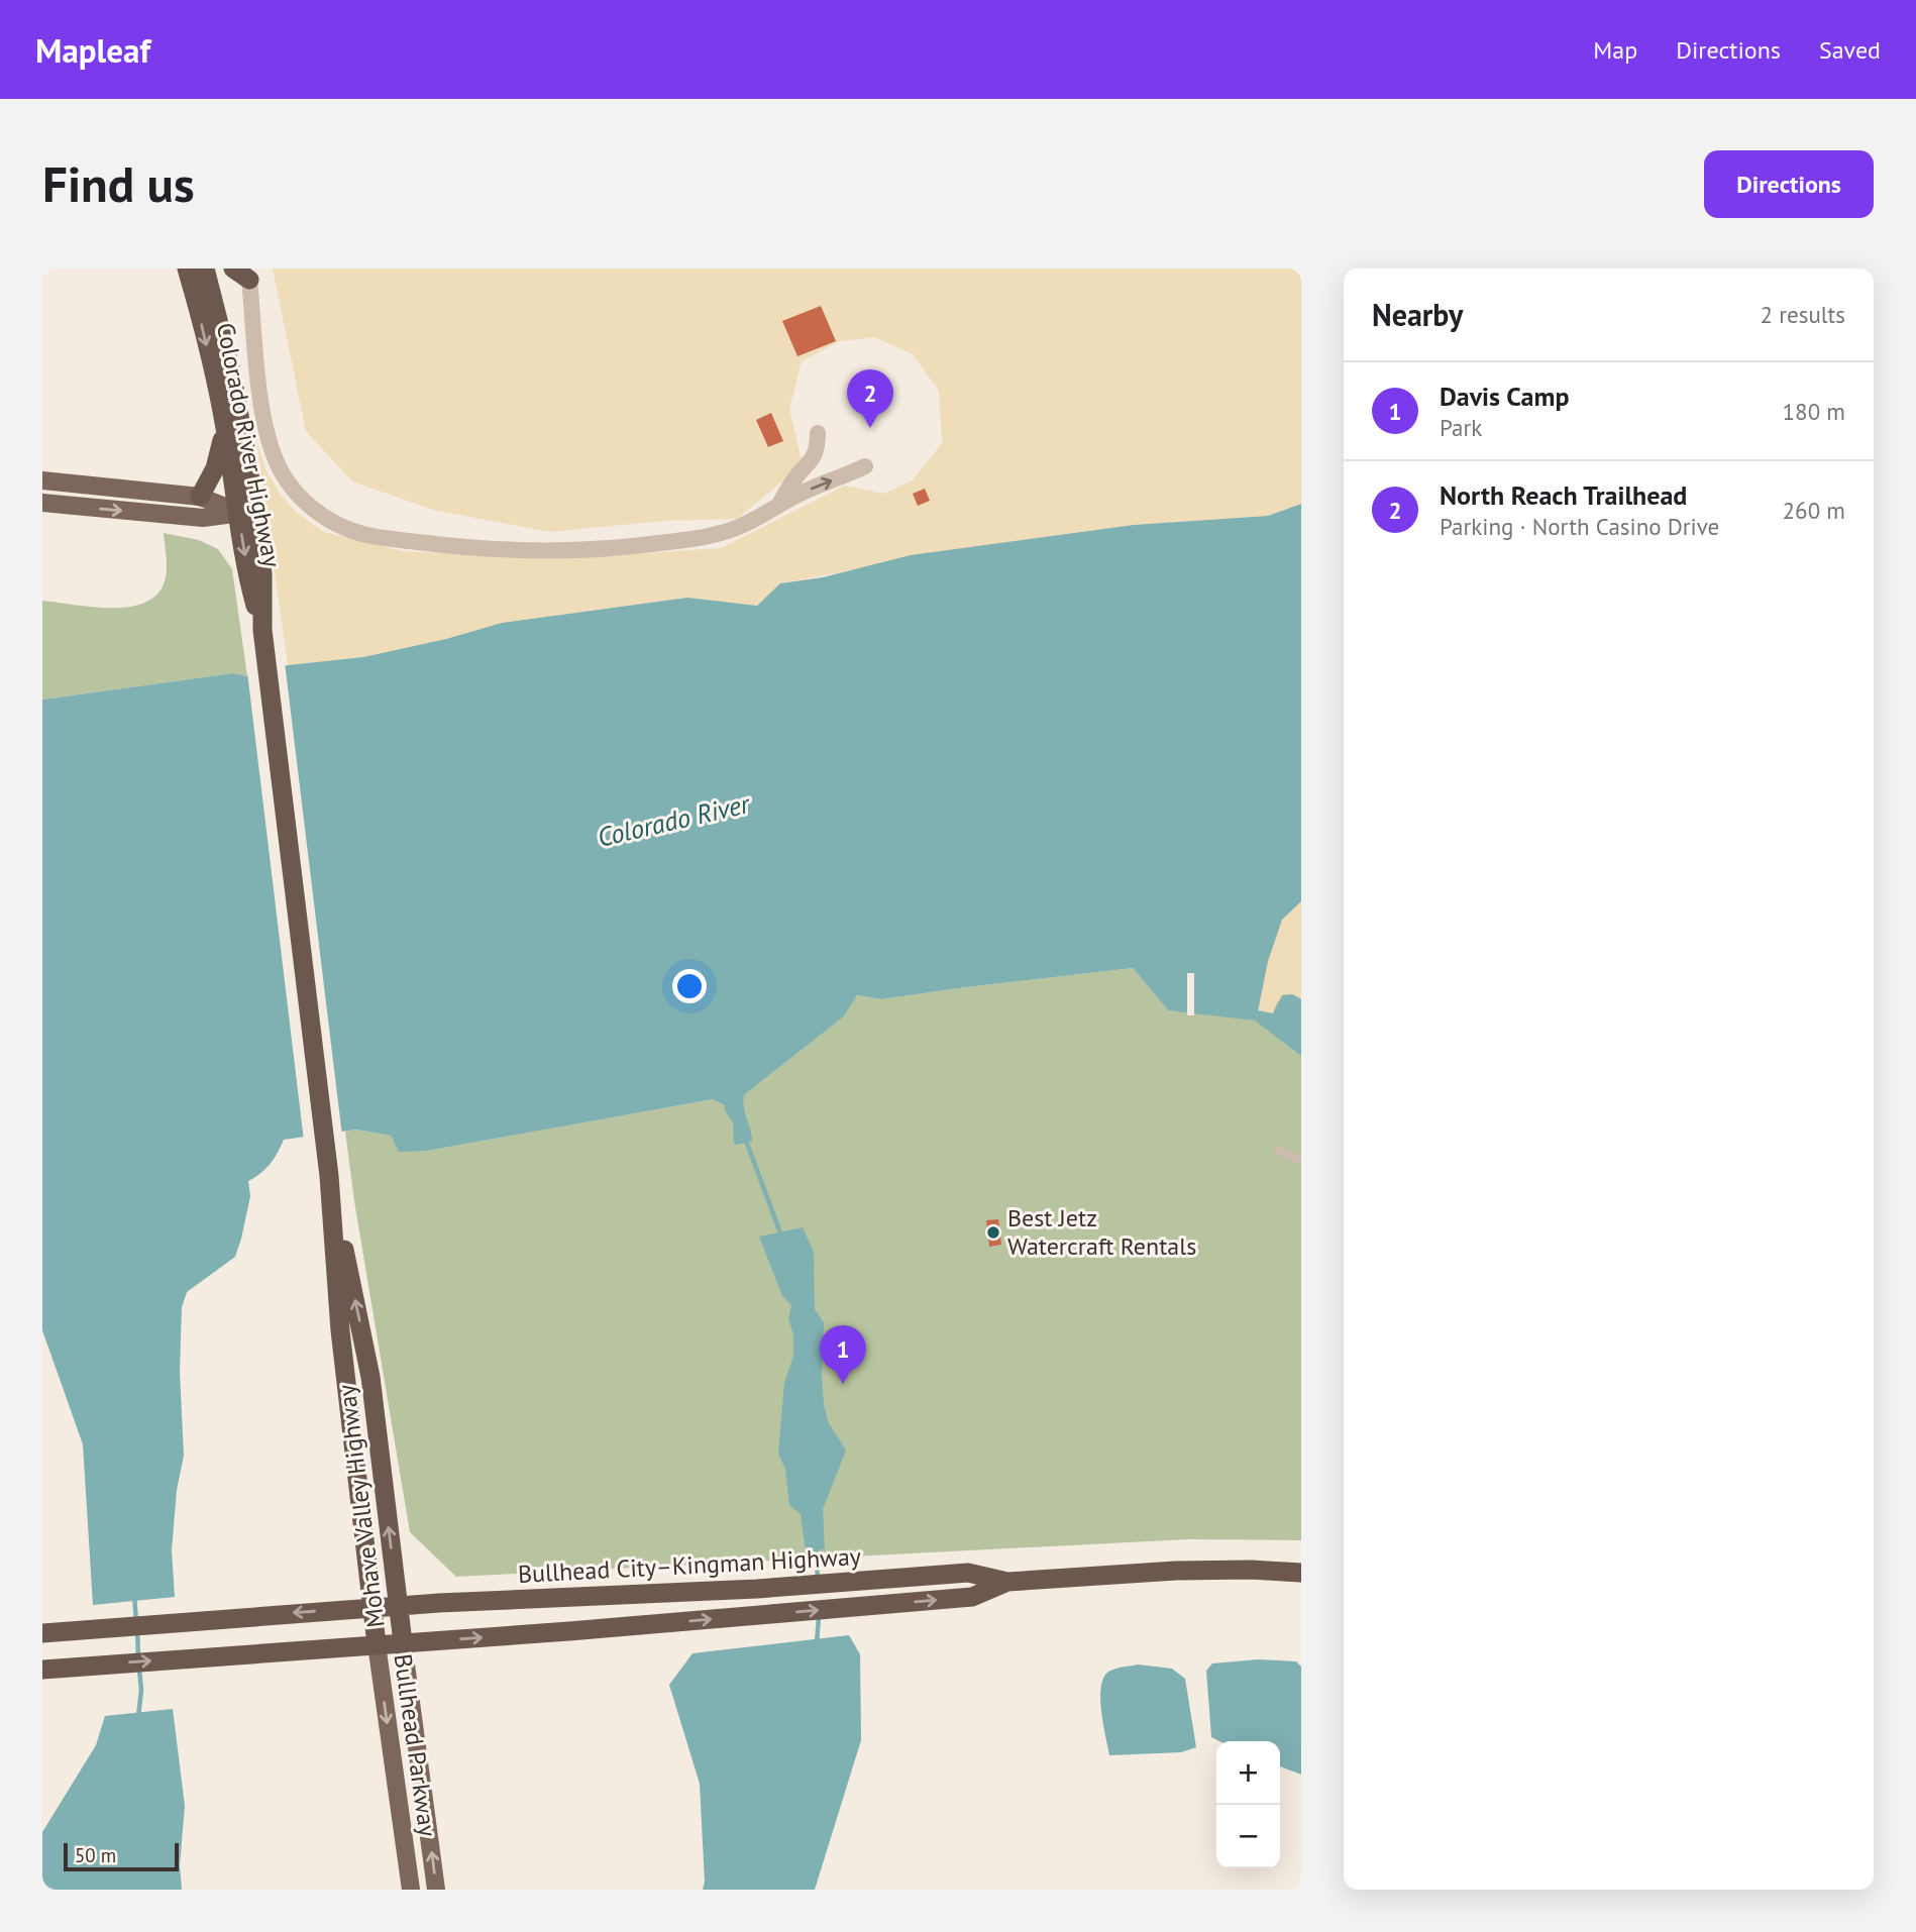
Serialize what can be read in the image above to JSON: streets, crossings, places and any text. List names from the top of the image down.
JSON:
{
  "streets": {
    "highway": [
      "Colorado River Highway",
      "Mohave Valley Highway",
      "Bullhead City–Kingman Highway",
      "Bullhead Parkway"
    ]
  },
  "crossings": [
    ["Colorado River Highway", "Mohave Valley Highway"],
    ["Mohave Valley Highway", "Bullhead City–Kingman Highway"],
    ["Mohave Valley Highway", "Bullhead Parkway"],
    ["Bullhead City–Kingman Highway", "Bullhead Parkway"]
  ],
  "water": ["Colorado River"],
  "places": ["Best Jetz Watercraft Rentals"],
  "scale_bar": "50 m",
  "page": {
    "header": "Mapleaf",
    "nav": ["Map", "Directions", "Saved"],
    "buttons": "Directions",
    "title": "Find us",
    "heading": ["Nearby", "2 results"],
    "list": [
      {
        "mark": "1",
        "name": "Davis Camp",
        "note": "Park",
        "value": "180 m"
      },
      {
        "mark": "2",
        "name": "North Reach Trailhead",
        "note": "Parking · North Casino Drive",
        "value": "260 m"
      }
    ],
    "pins": ["2", "1"],
    "map_buttons": ["+", "−"],
    "scale": "50 m"
  }
}
